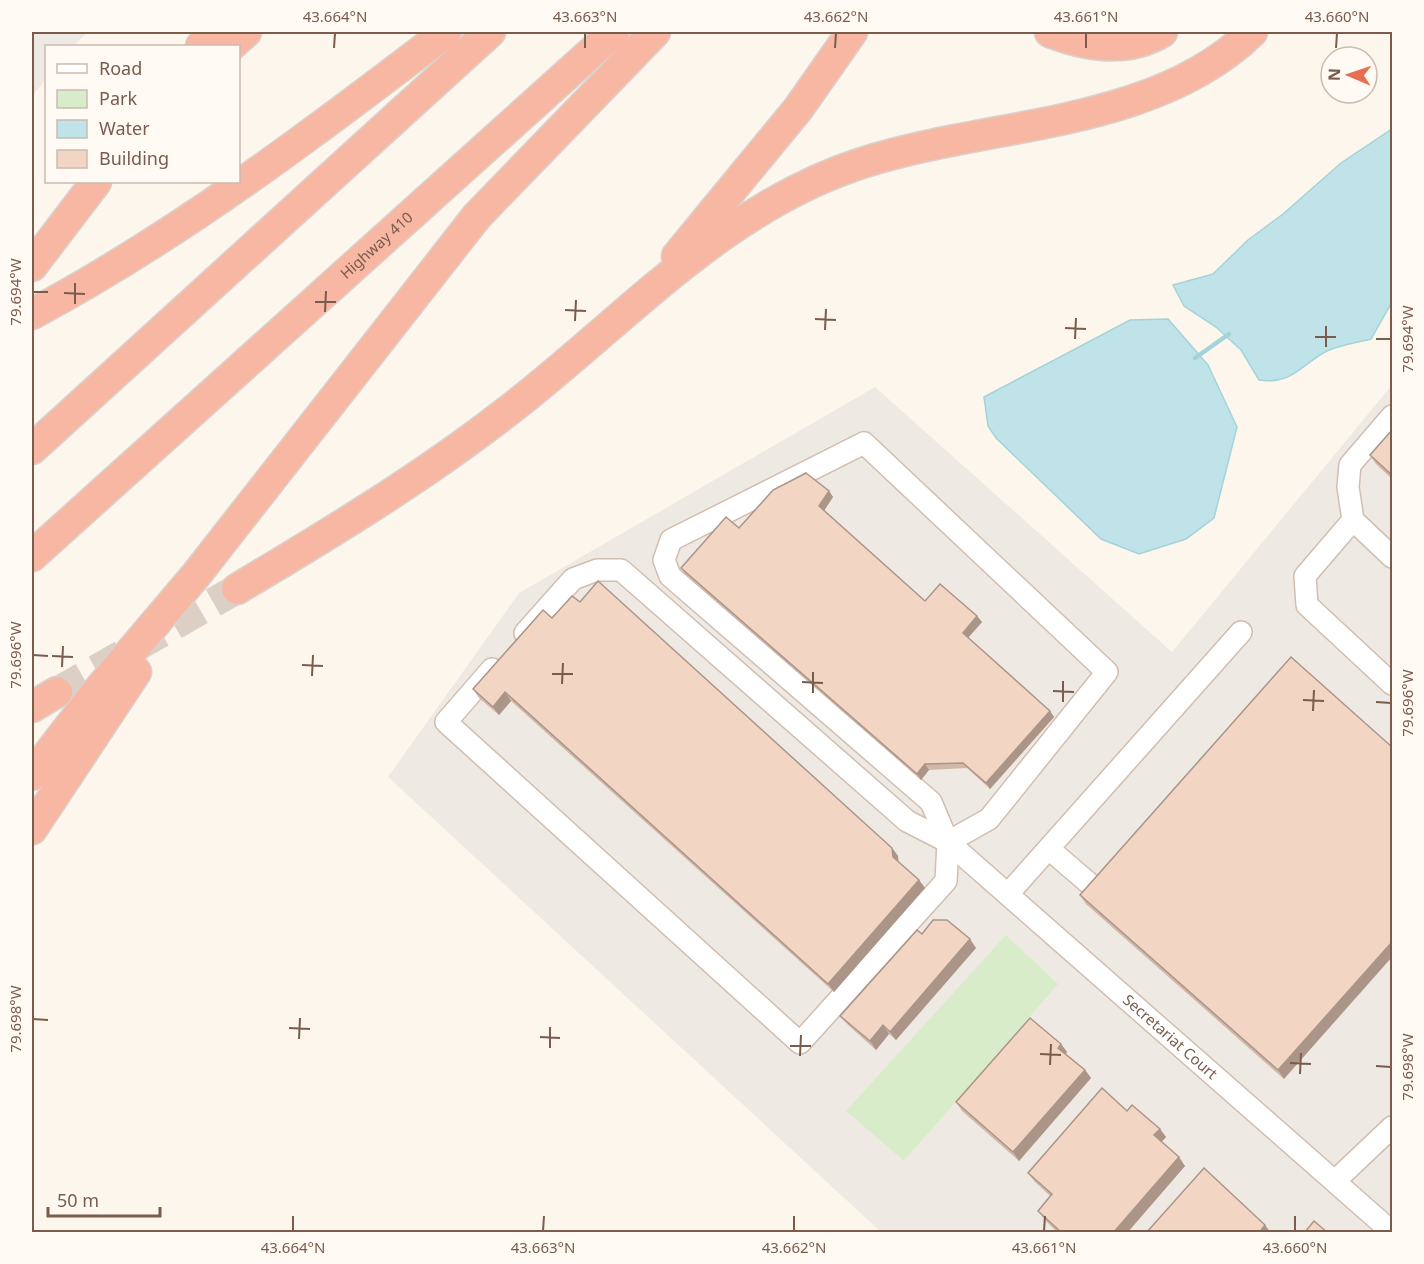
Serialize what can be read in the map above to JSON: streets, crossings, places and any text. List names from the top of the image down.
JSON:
{
  "streets": {
    "highway": ["Highway 410"],
    "street": ["Secretariat Court"]
  },
  "legend": [
    "Road",
    "Park",
    "Water",
    "Building"
  ],
  "scale_bar": "50 m",
  "north": "left",
  "coordinates": [
    "43.664°N",
    "43.663°N",
    "43.662°N",
    "43.661°N",
    "43.660°N",
    "79.694°W",
    "79.696°W",
    "79.698°W"
  ]
}
